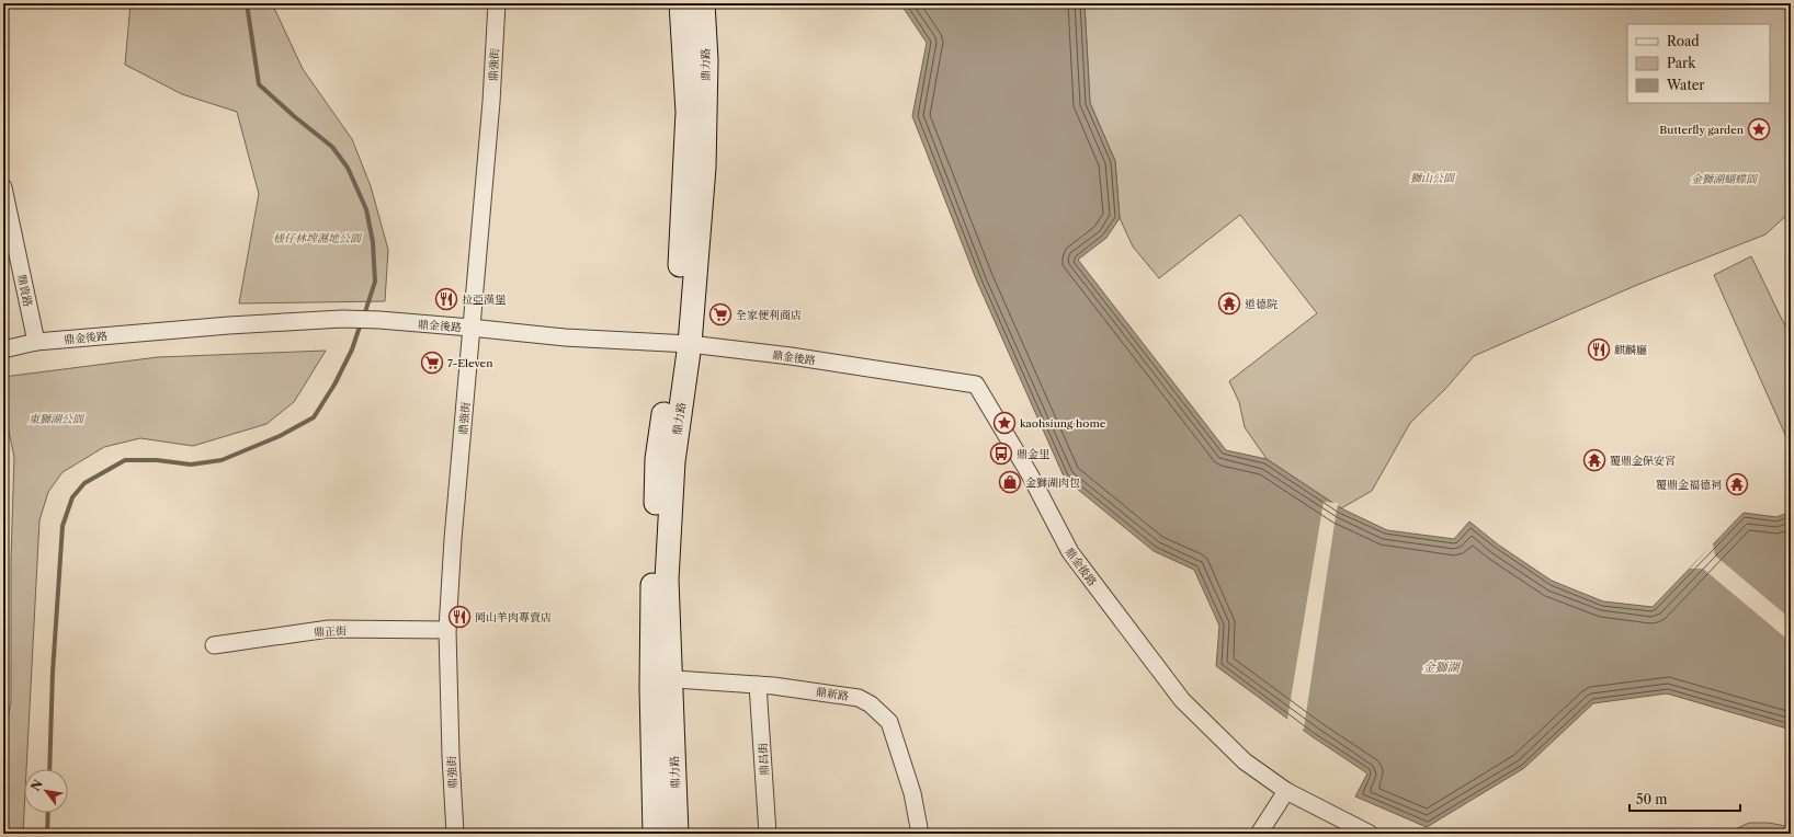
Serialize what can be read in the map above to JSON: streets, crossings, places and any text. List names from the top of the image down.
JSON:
{
  "streets": {
    "street": [
      "鼎強街",
      "鼎力路",
      "鼎貴路",
      "鼎金後路",
      "鼎正街",
      "鼎新路",
      "鼎昌街"
    ]
  },
  "crossings": [
    ["鼎強街", "鼎金後路"],
    ["鼎強街", "鼎正街"],
    ["鼎力路", "鼎金後路"],
    ["鼎力路", "鼎新路"],
    ["鼎貴路", "鼎金後路"],
    ["鼎新路", "鼎昌街"]
  ],
  "water": ["金獅湖"],
  "parks": [
    "獅山公園",
    "金獅湖蝴蝶園",
    "檨仔林埤濕地公園",
    "東獅湖公園"
  ],
  "places": {
    "place": ["Butterfly garden", "kaohsiung home"],
    "restaurant": ["拉亞漢堡", "麒麟廳", "岡山羊肉專賣店"],
    "temple": ["道德院", "覆鼎金保安宮", "覆鼎金福德祠"],
    "supermarket": ["全家便利商店", "7-Eleven"],
    "bus stop": ["鼎金里"],
    "shop": ["金獅湖肉包"]
  },
  "legend": ["Road", "Park", "Water"],
  "scale_bar": "50 m",
  "north": "top left"
}
